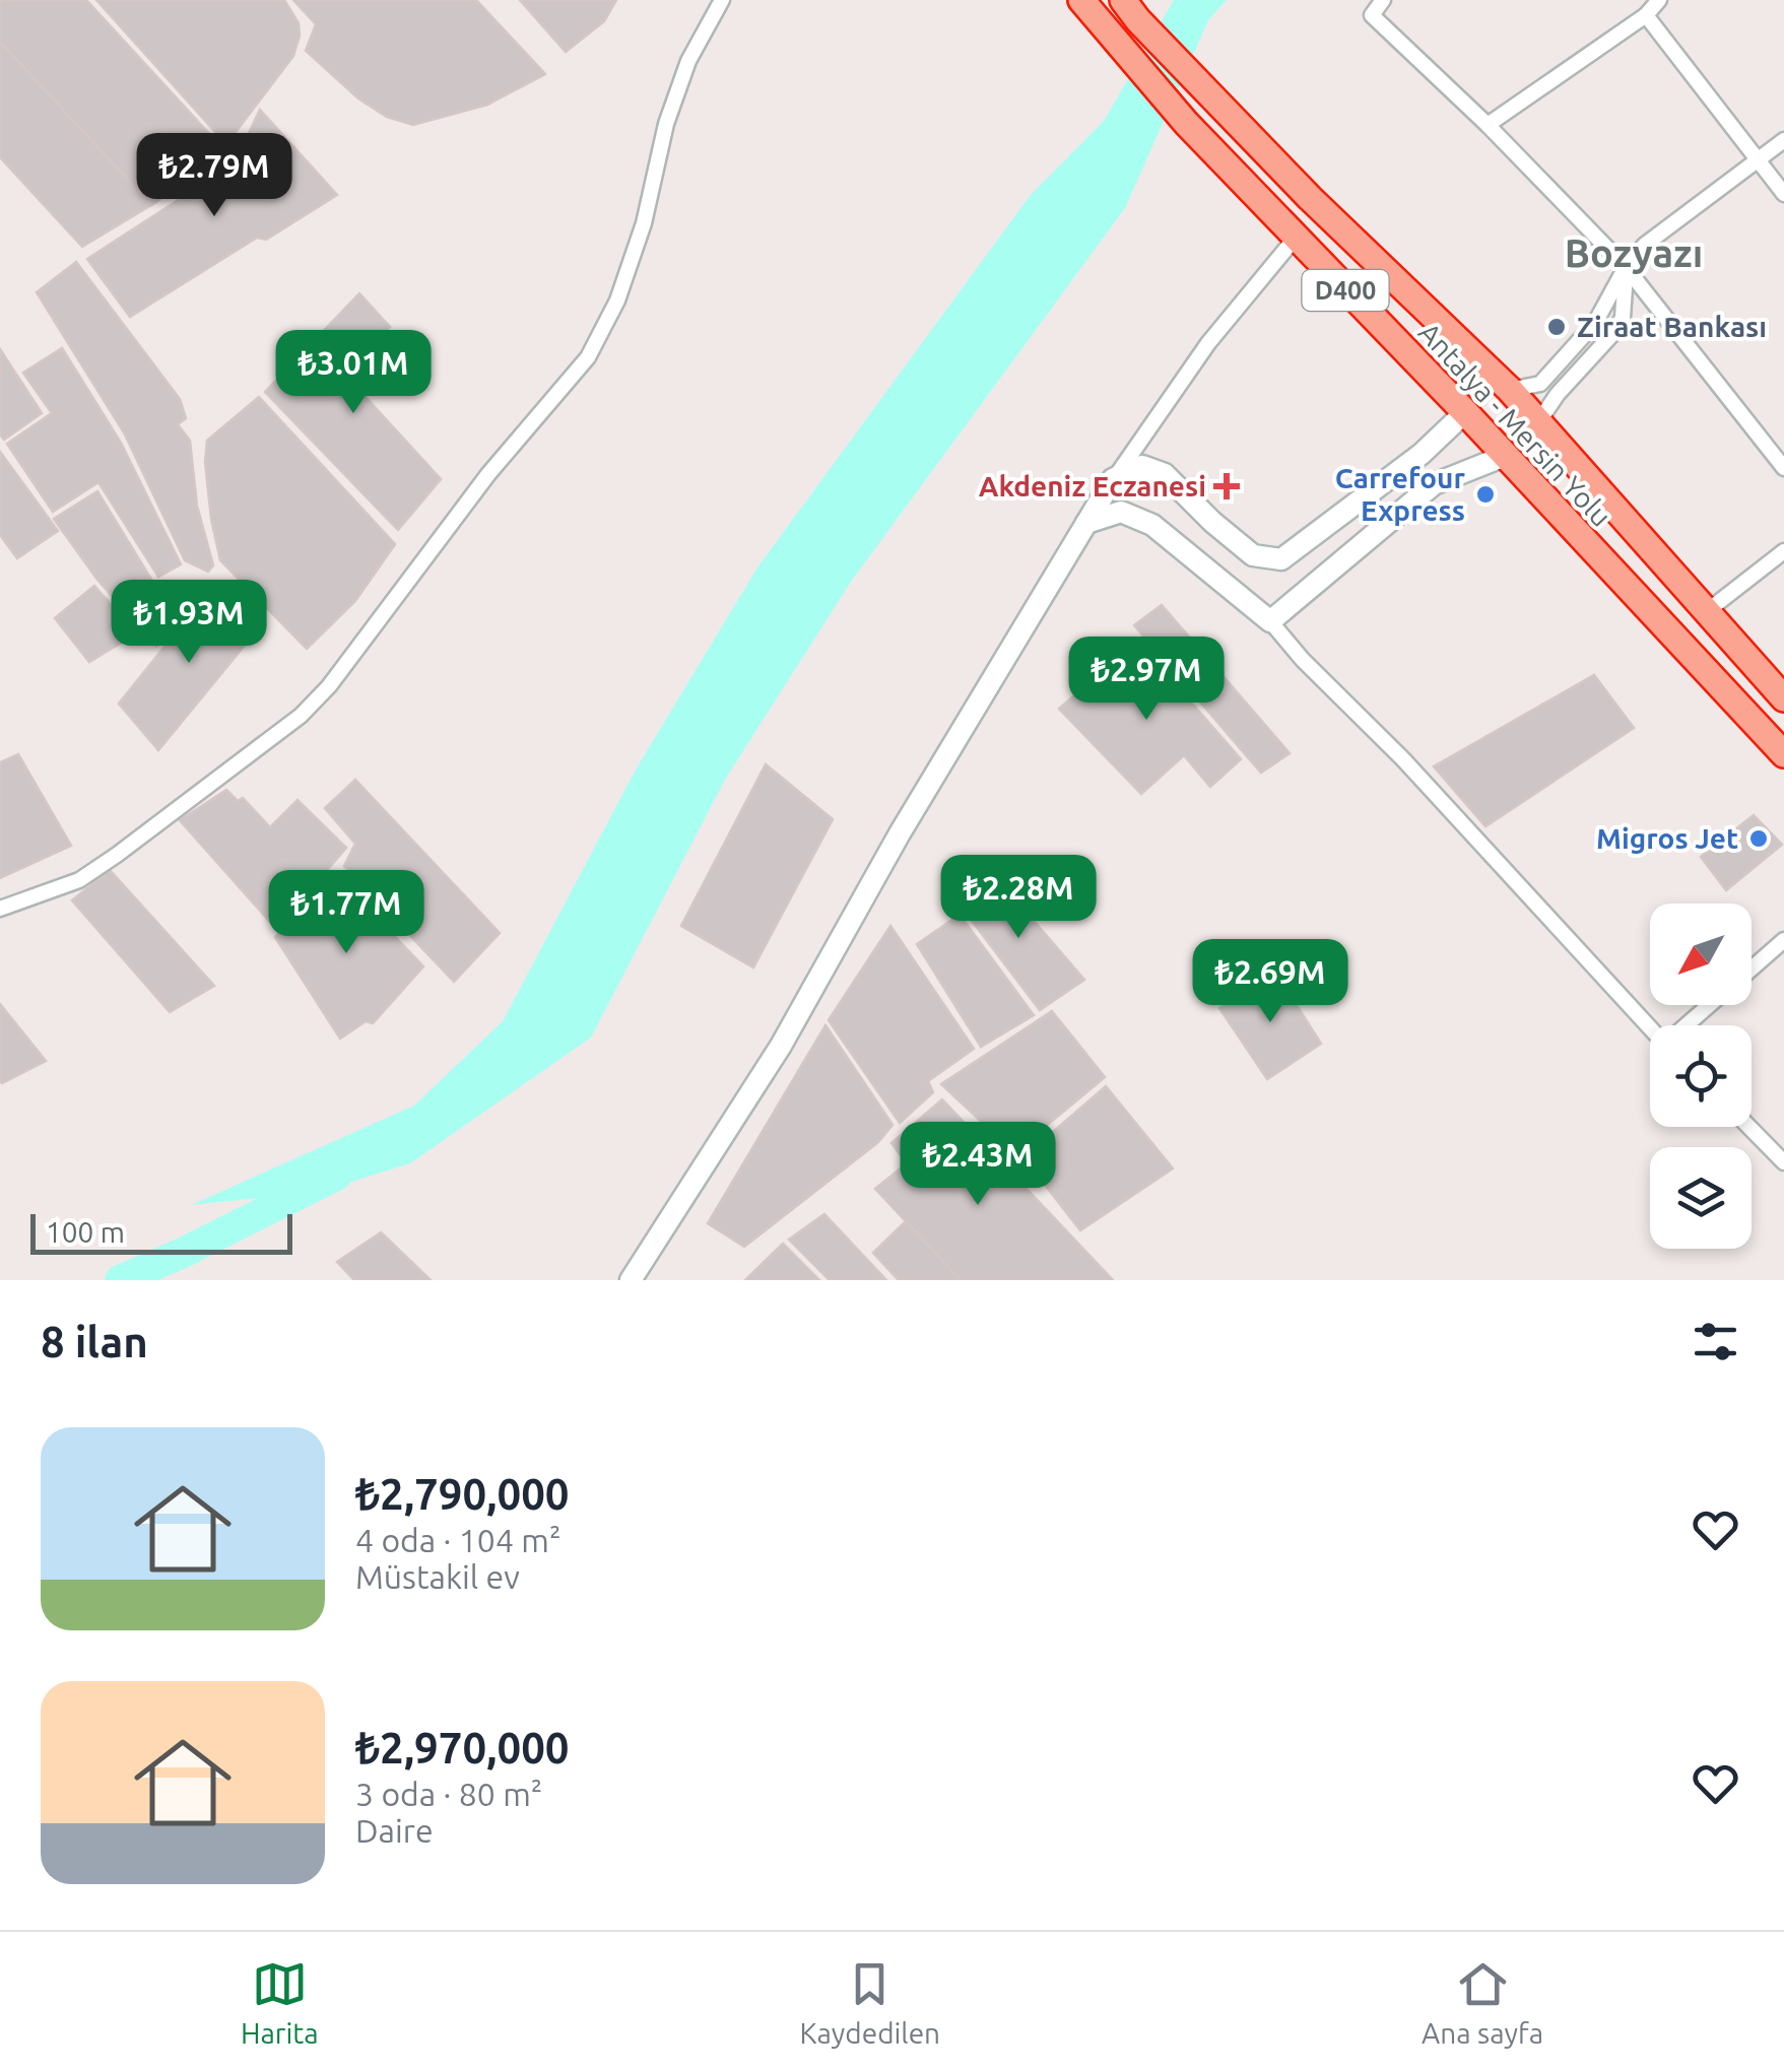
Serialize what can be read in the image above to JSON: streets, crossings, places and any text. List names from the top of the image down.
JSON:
{
  "streets": {
    "highway": ["D400", "Antalya - Mersin Yolu"]
  },
  "districts": ["Bozyazı"],
  "places": {
    "other": ["Ziraat Bankası", "Carrefour Express", "Migros Jet"],
    "health": ["Akdeniz Eczanesi"]
  },
  "scale_bar": "100 m",
  "north": "bottom left",
  "page": {
    "price": [
      "₺2.79M",
      "₺3.01M",
      "₺1.93M",
      "₺2.97M",
      "₺2.28M",
      "₺1.77M",
      "₺2.69M",
      "₺2.43M"
    ],
    "scale": "100 m",
    "heading": "8 ilan",
    "list": [
      {
        "name": "₺2,790,000",
        "note": "4 oda · 104 m² · Müstakil ev"
      },
      {
        "name": "₺2,970,000",
        "note": "3 oda · 80 m² · Daire"
      }
    ],
    "tabs": ["Harita", "Kaydedilen", "Ana sayfa"]
  }
}
